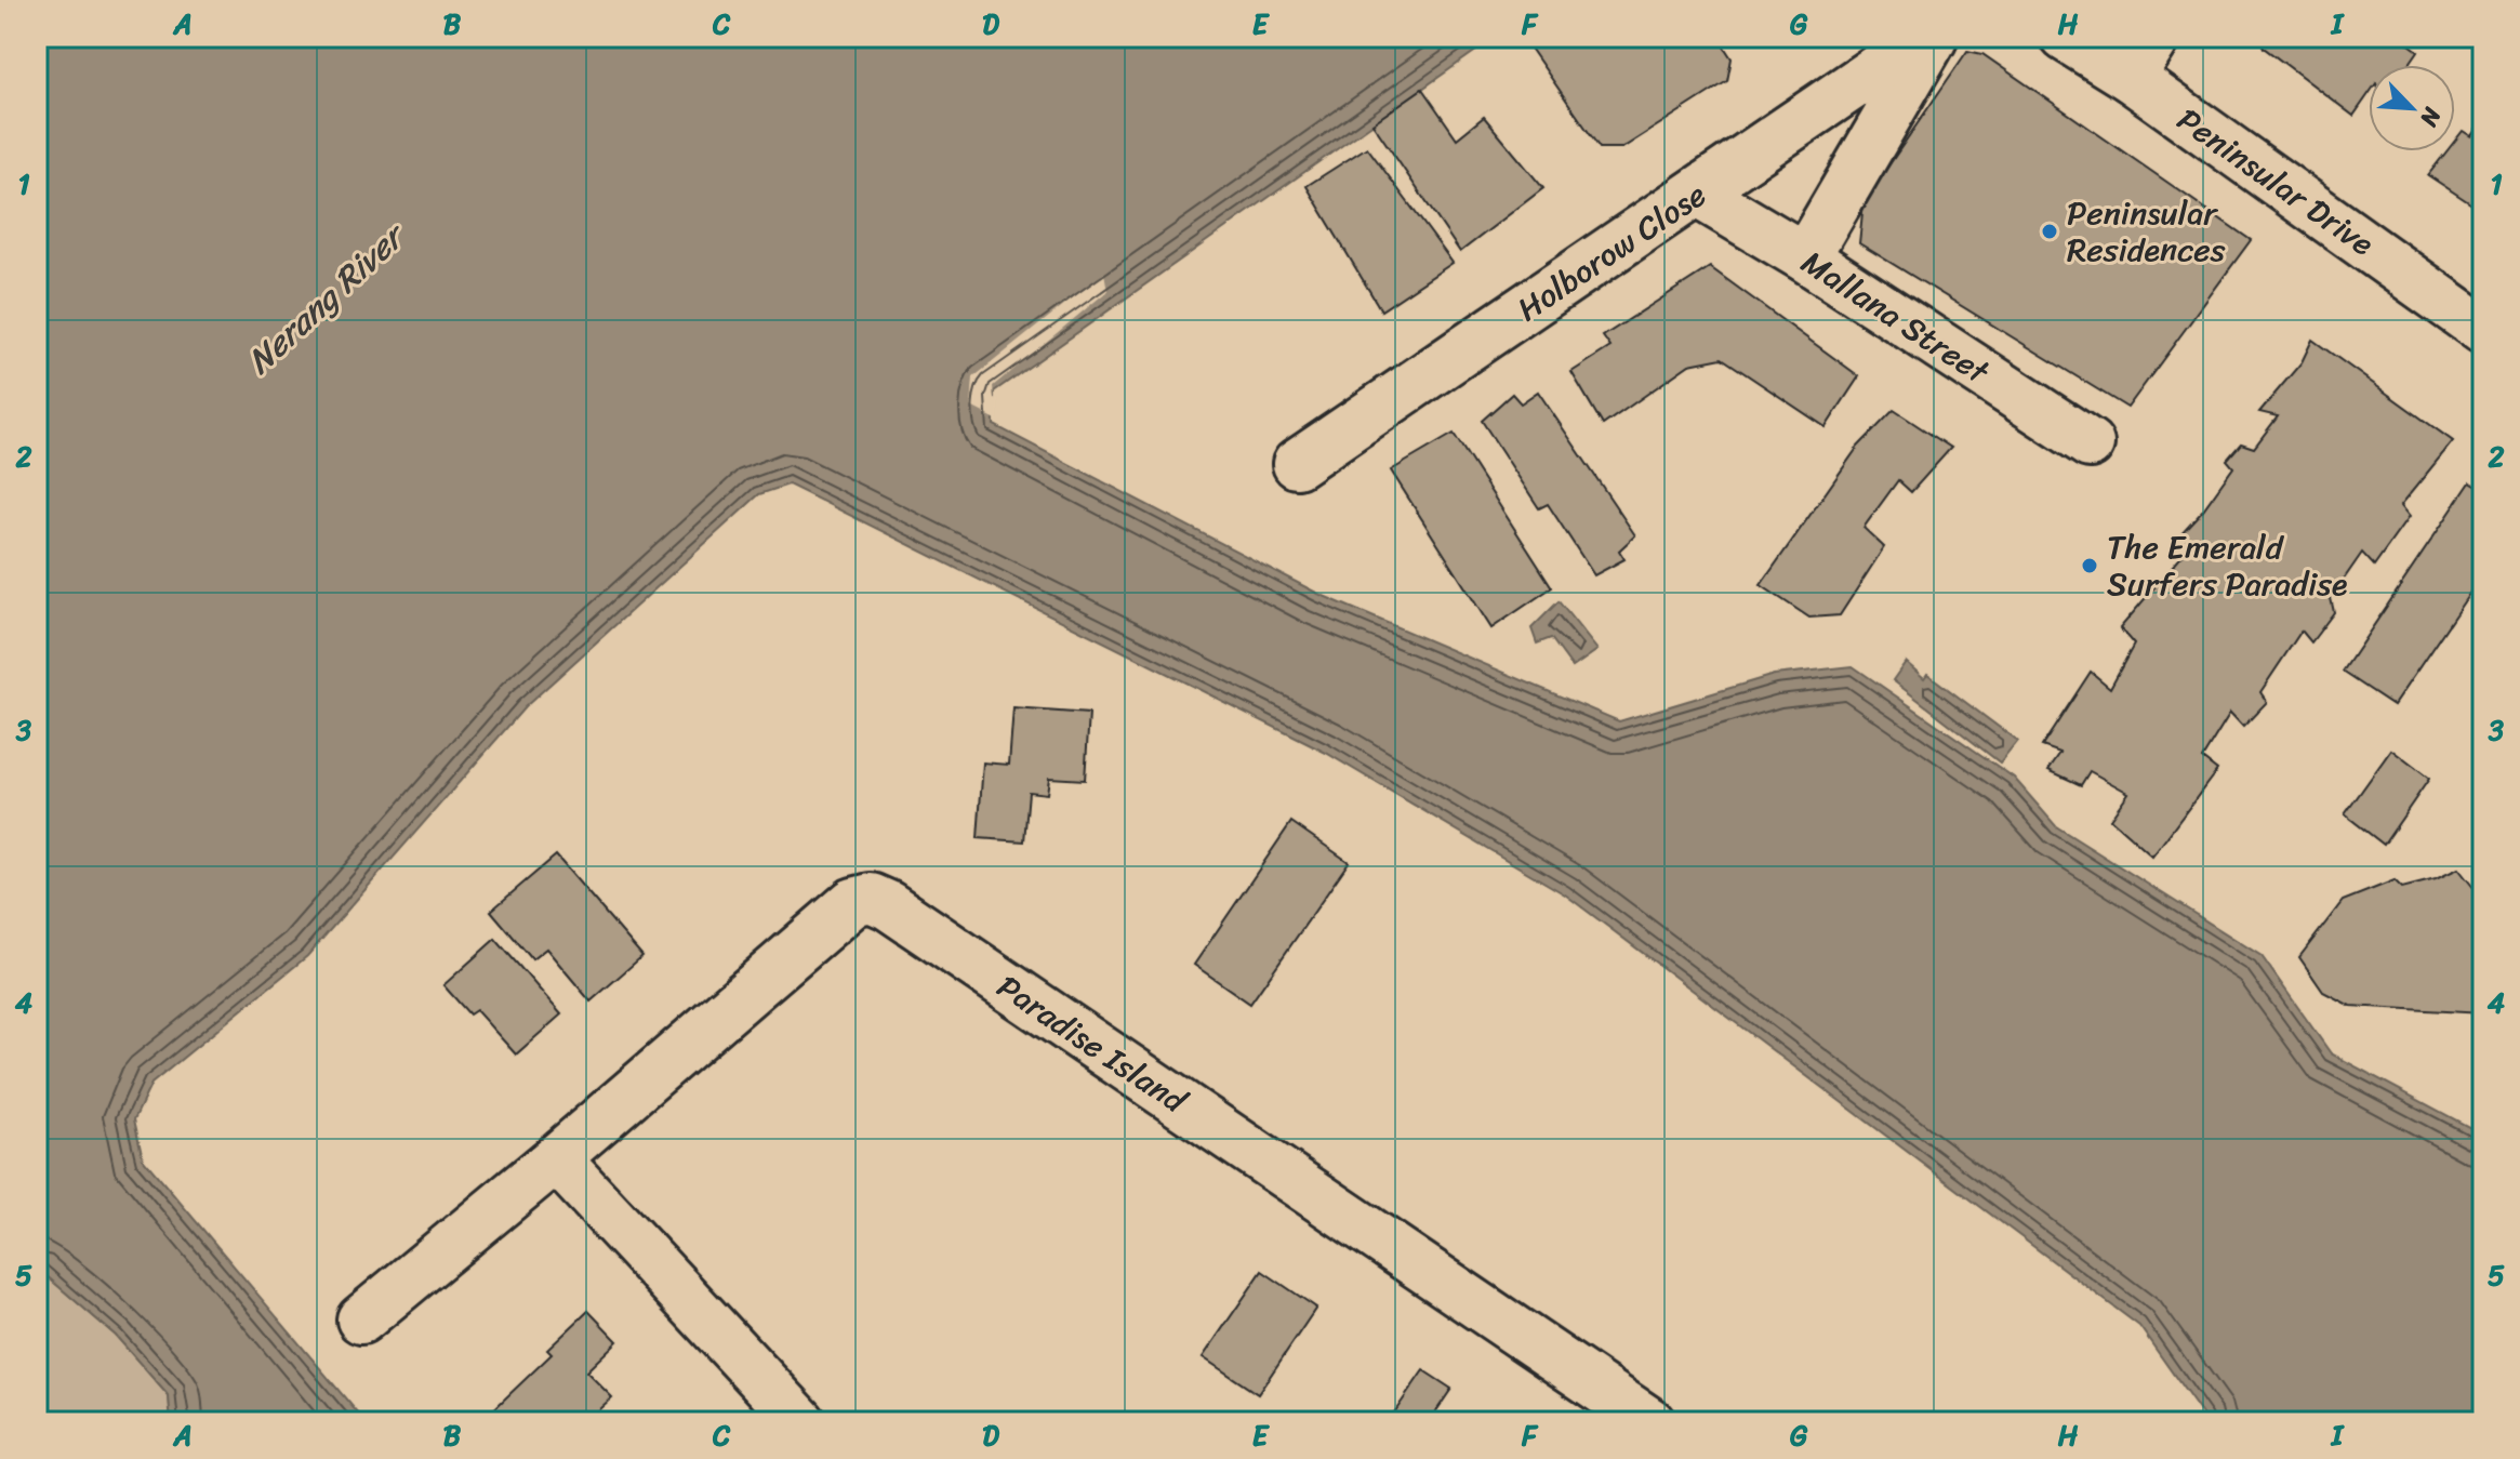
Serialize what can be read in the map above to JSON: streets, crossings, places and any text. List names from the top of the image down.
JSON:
{
  "streets": {
    "street": [
      "Peninsular Drive",
      "Holborow Close",
      "Mallana Street",
      "Paradise Island"
    ]
  },
  "crossings": [
    ["Holborow Close", "Mallana Street"]
  ],
  "water": ["Nerang River"],
  "places": ["Peninsular Residences", "The Emerald Surfers Paradise"],
  "north": "bottom right",
  "grid": {
    "columns": [
      "A",
      "B",
      "C",
      "D",
      "E",
      "F",
      "G",
      "H",
      "I"
    ],
    "rows": [
      "1",
      "2",
      "3",
      "4",
      "5"
    ]
  }
}
